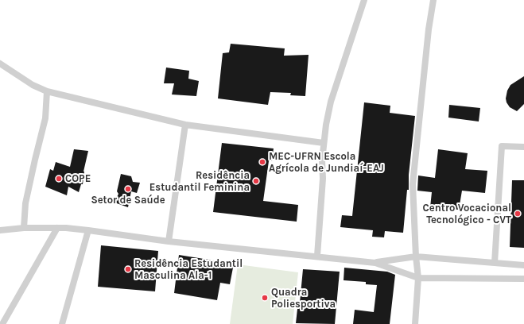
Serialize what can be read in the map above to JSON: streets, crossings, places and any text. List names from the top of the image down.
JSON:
{
  "places": [
    "MEC-UFRN Escola Agrícola de Jundiaí-EAJ",
    "COPE",
    "Residência Estudantil Feminina",
    "Setor de Saúde",
    "Centro Vocacional Tecnológico - CVT",
    "Residência Estudantil Masculina Ala-1",
    "Quadra Poliesportiva"
  ]
}
